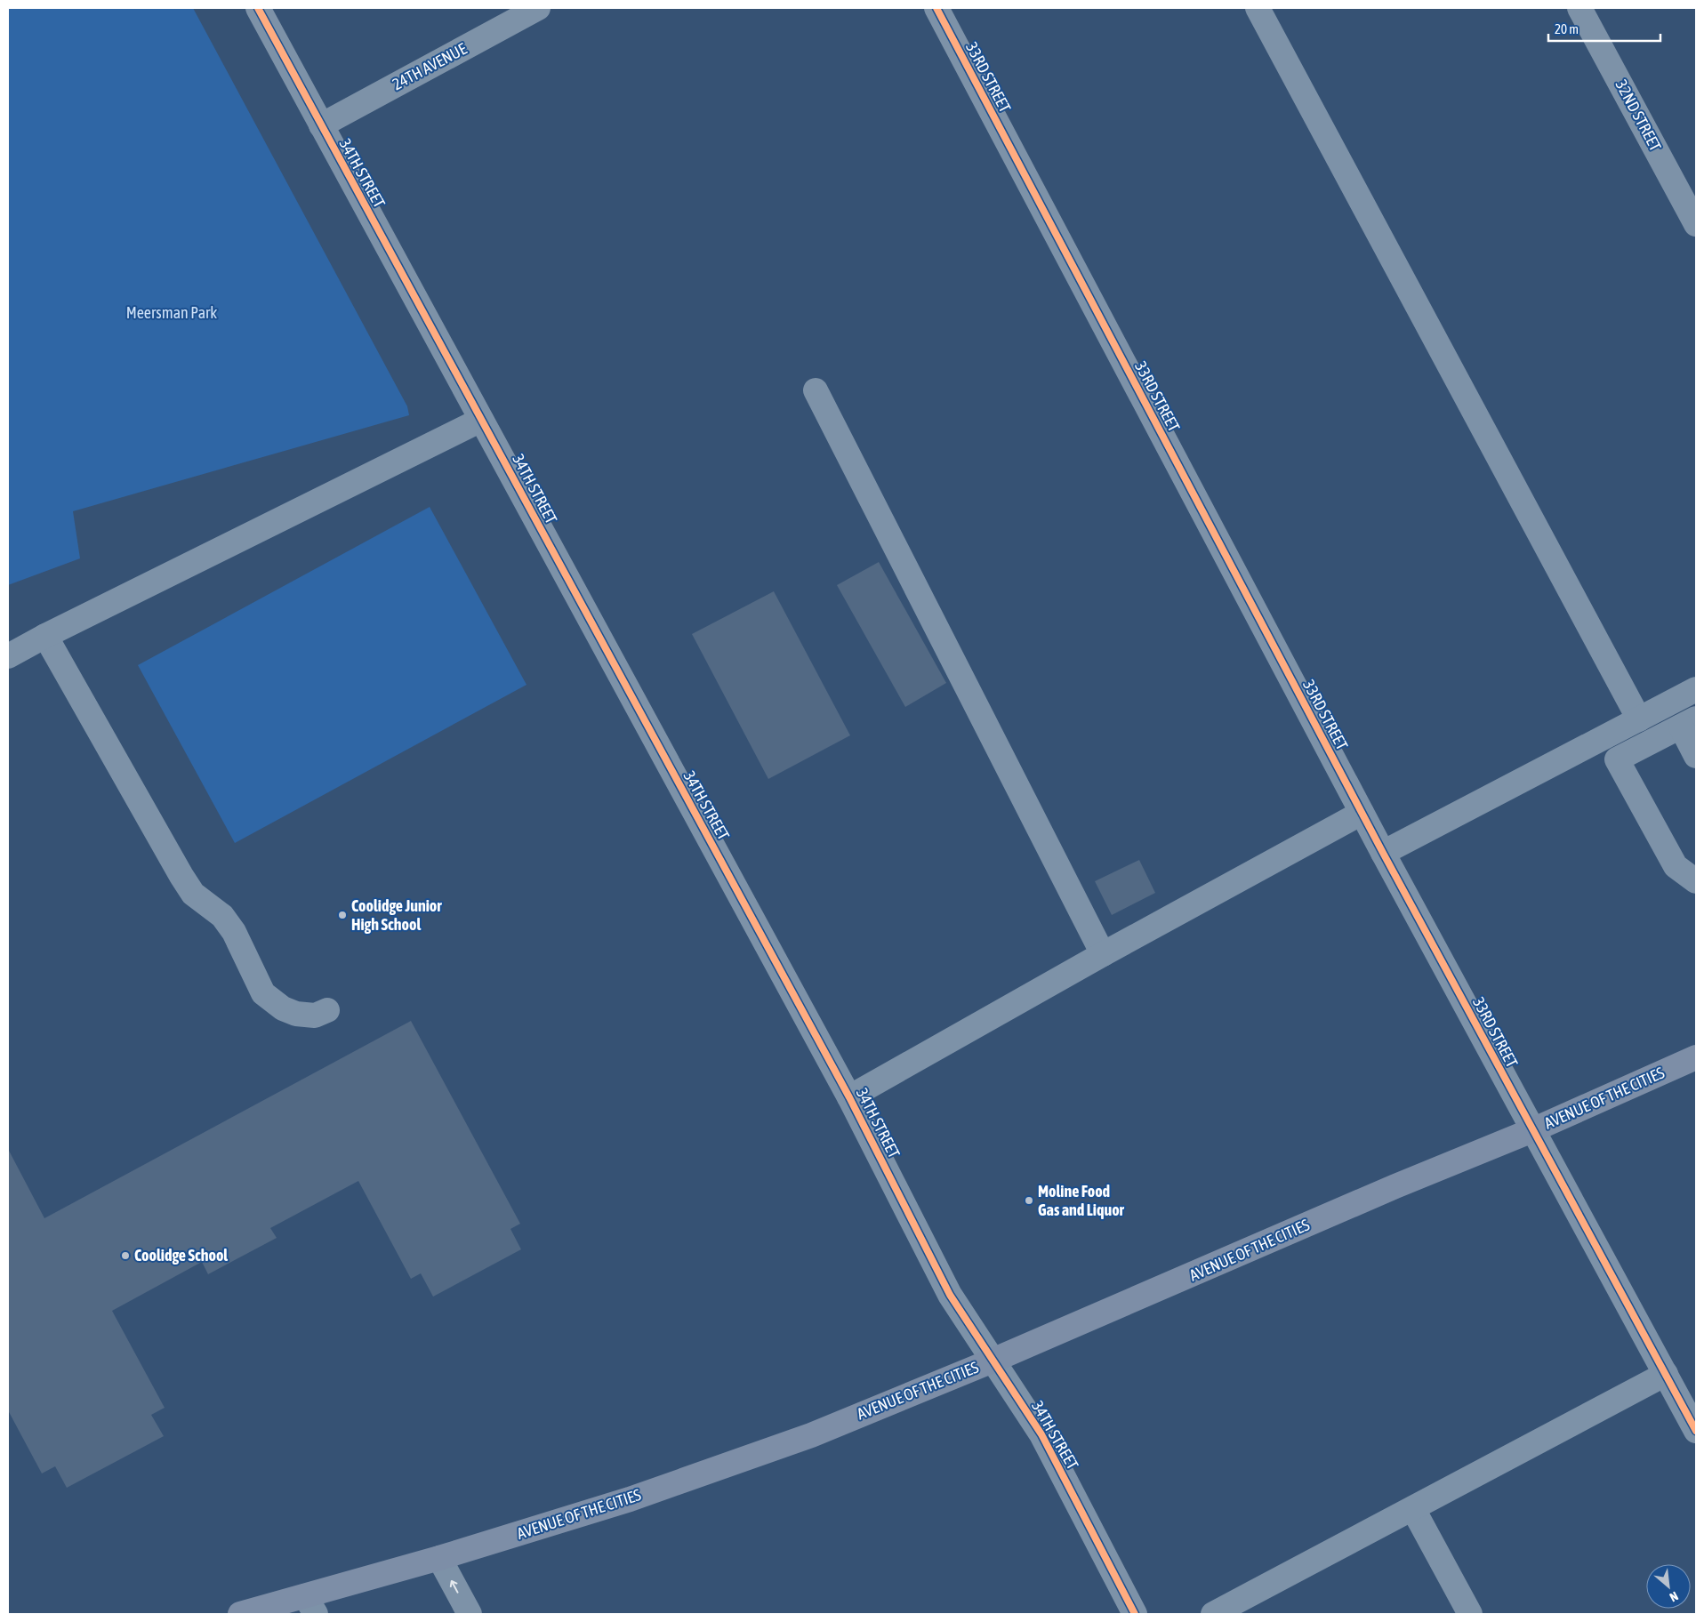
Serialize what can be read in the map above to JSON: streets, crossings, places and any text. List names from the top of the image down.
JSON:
{
  "streets": {
    "main road": ["AVENUE OF THE CITIES"],
    "street": [
      "24TH AVENUE",
      "33RD STREET",
      "32ND STREET",
      "34TH STREET"
    ]
  },
  "crossings": [
    ["24TH AVENUE", "34TH STREET"],
    ["33RD STREET", "AVENUE OF THE CITIES"],
    ["34TH STREET", "AVENUE OF THE CITIES"]
  ],
  "parks": ["Meersman Park"],
  "places": ["Coolidge Junior High School", "Moline Food Gas and Liquor", "Coolidge School"],
  "scale_bar": "20 m",
  "north": "bottom right"
}
